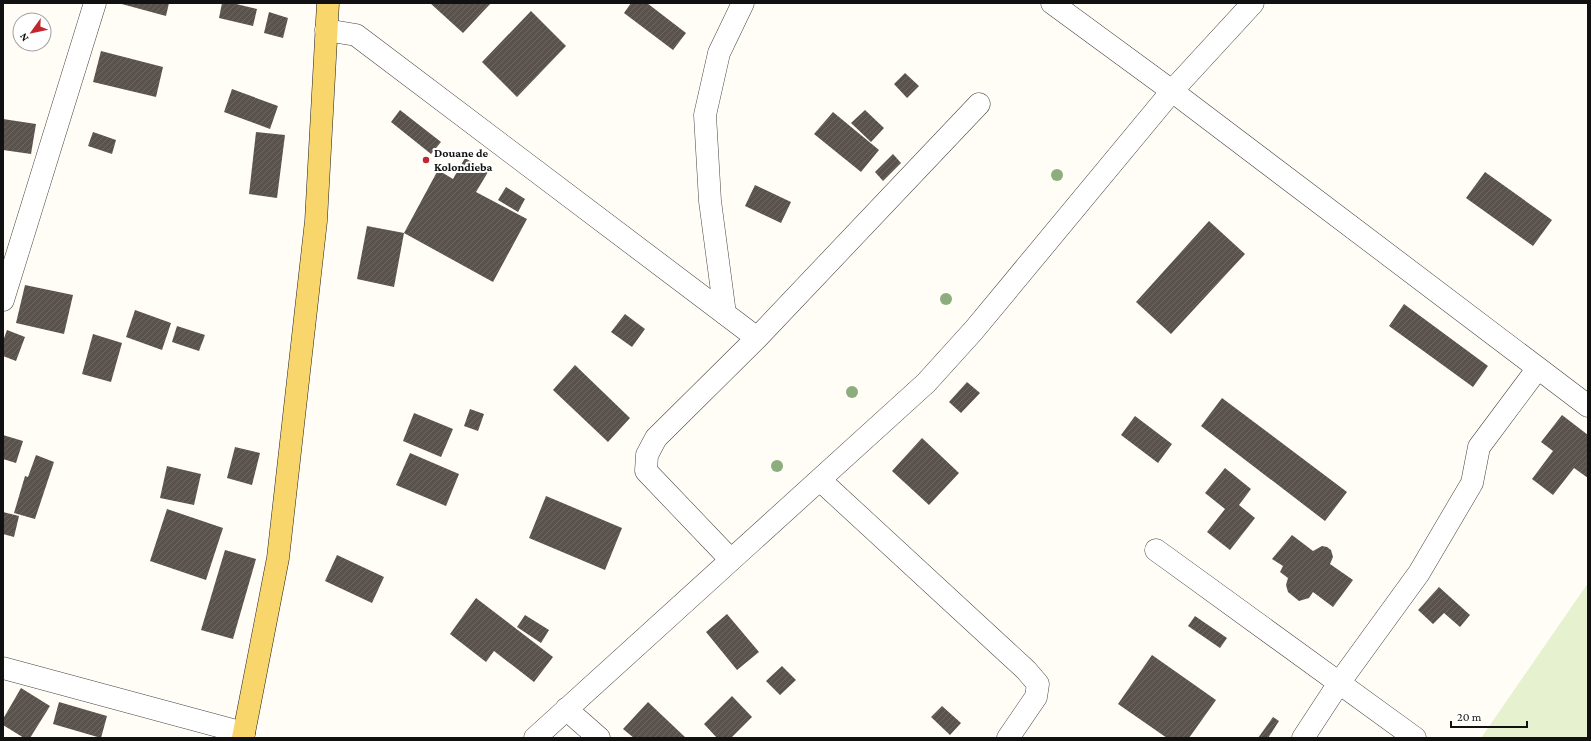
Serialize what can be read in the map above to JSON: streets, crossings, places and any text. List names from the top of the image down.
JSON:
{
  "places": ["Douane de Kolondieba"],
  "scale_bar": "20 m",
  "north": "bottom left"
}
